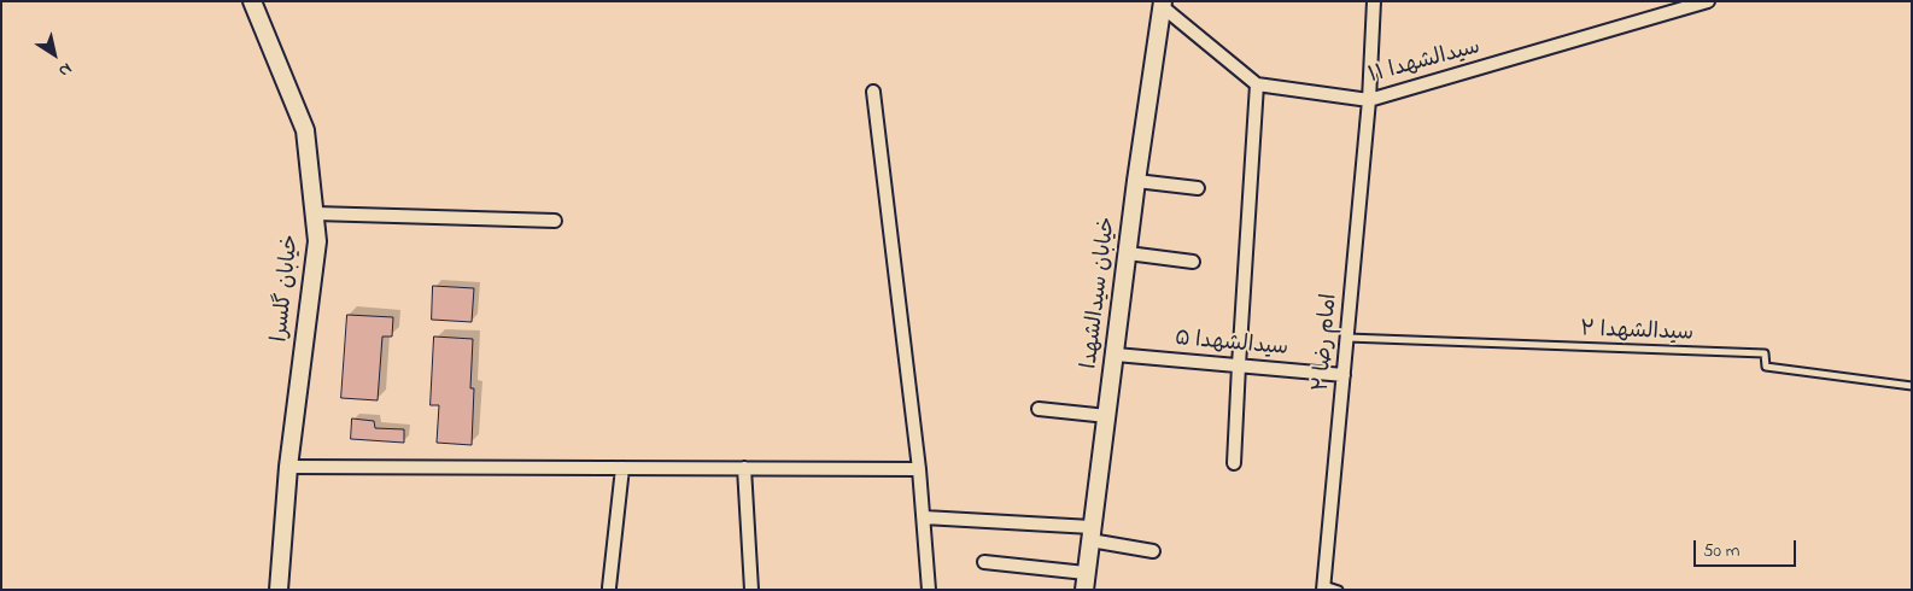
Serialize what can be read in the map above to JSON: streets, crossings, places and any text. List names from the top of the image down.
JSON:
{
  "streets": {
    "street": [
      "سیدالشهدا ۱۱",
      "خیابان گلسرا",
      "خیابان سیدالشهدا",
      "امام رضا ۲",
      "سیدالشهدا ۵"
    ],
    "lane": ["سیدالشهدا ۲"]
  },
  "crossings": [
    ["سیدالشهدا ۱۱", "امام رضا ۲"],
    ["خیابان سیدالشهدا", "سیدالشهدا ۵"],
    ["سیدالشهدا ۲", "امام رضا ۲"],
    ["امام رضا ۲", "سیدالشهدا ۵"]
  ],
  "scale_bar": "50 m",
  "north": "bottom right"
}
